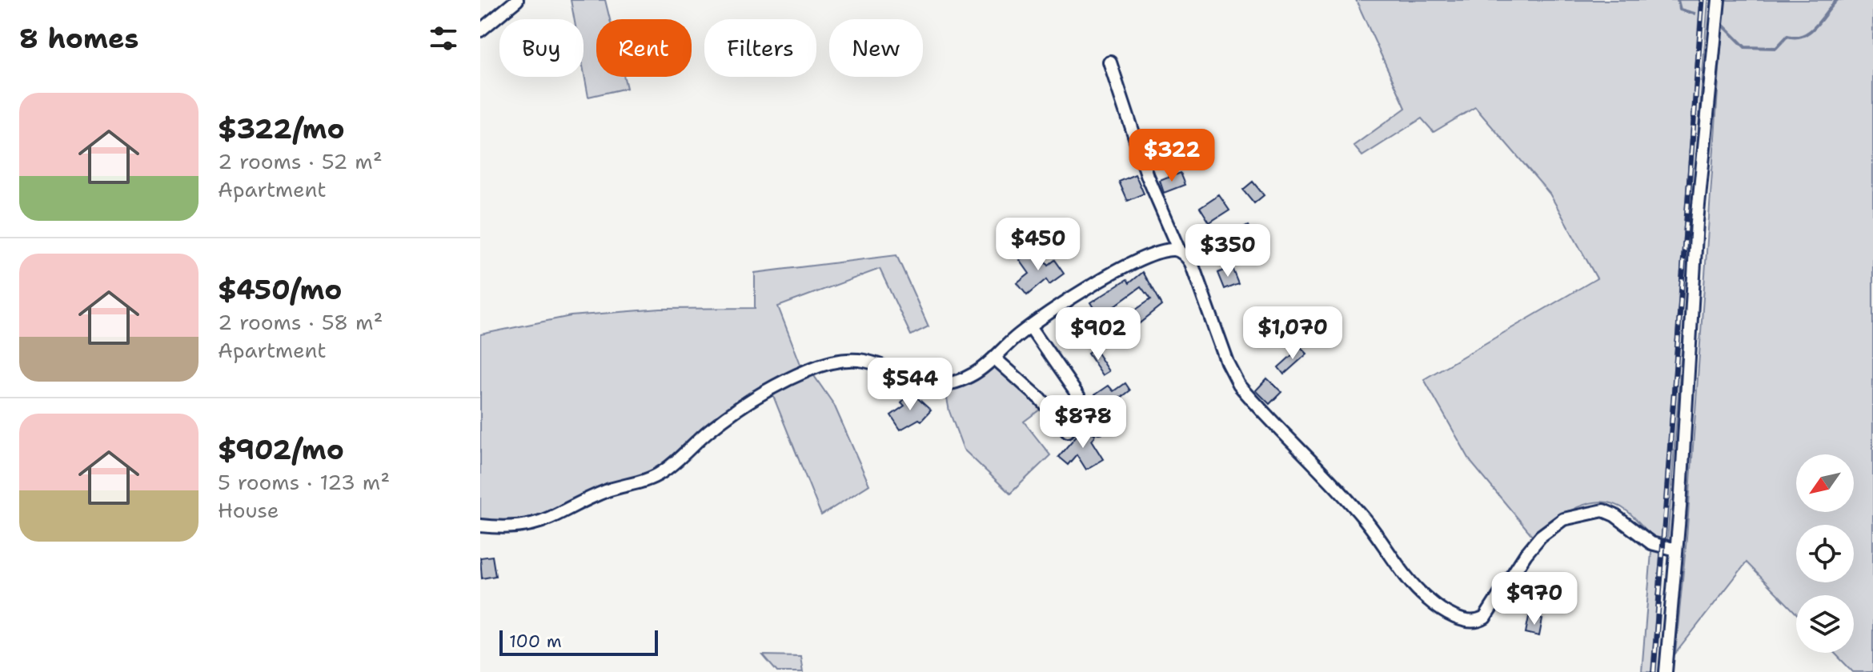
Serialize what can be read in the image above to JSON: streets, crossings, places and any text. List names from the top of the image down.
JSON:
{
  "scale_bar": "100 m",
  "north": "bottom left",
  "page": {
    "heading": "8 homes",
    "chip": [
      "Buy",
      "Rent",
      "Filters",
      "New"
    ],
    "list": [
      {
        "name": "$322/mo",
        "note": "2 rooms · 52 m² · Apartment"
      },
      {
        "name": "$450/mo",
        "note": "2 rooms · 58 m² · Apartment"
      },
      {
        "name": "$902/mo",
        "note": "5 rooms · 123 m² · House"
      }
    ],
    "price": [
      "$322",
      "$450",
      "$350",
      "$1,070",
      "$902",
      "$544",
      "$878",
      "$970"
    ],
    "scale": "100 m"
  }
}
